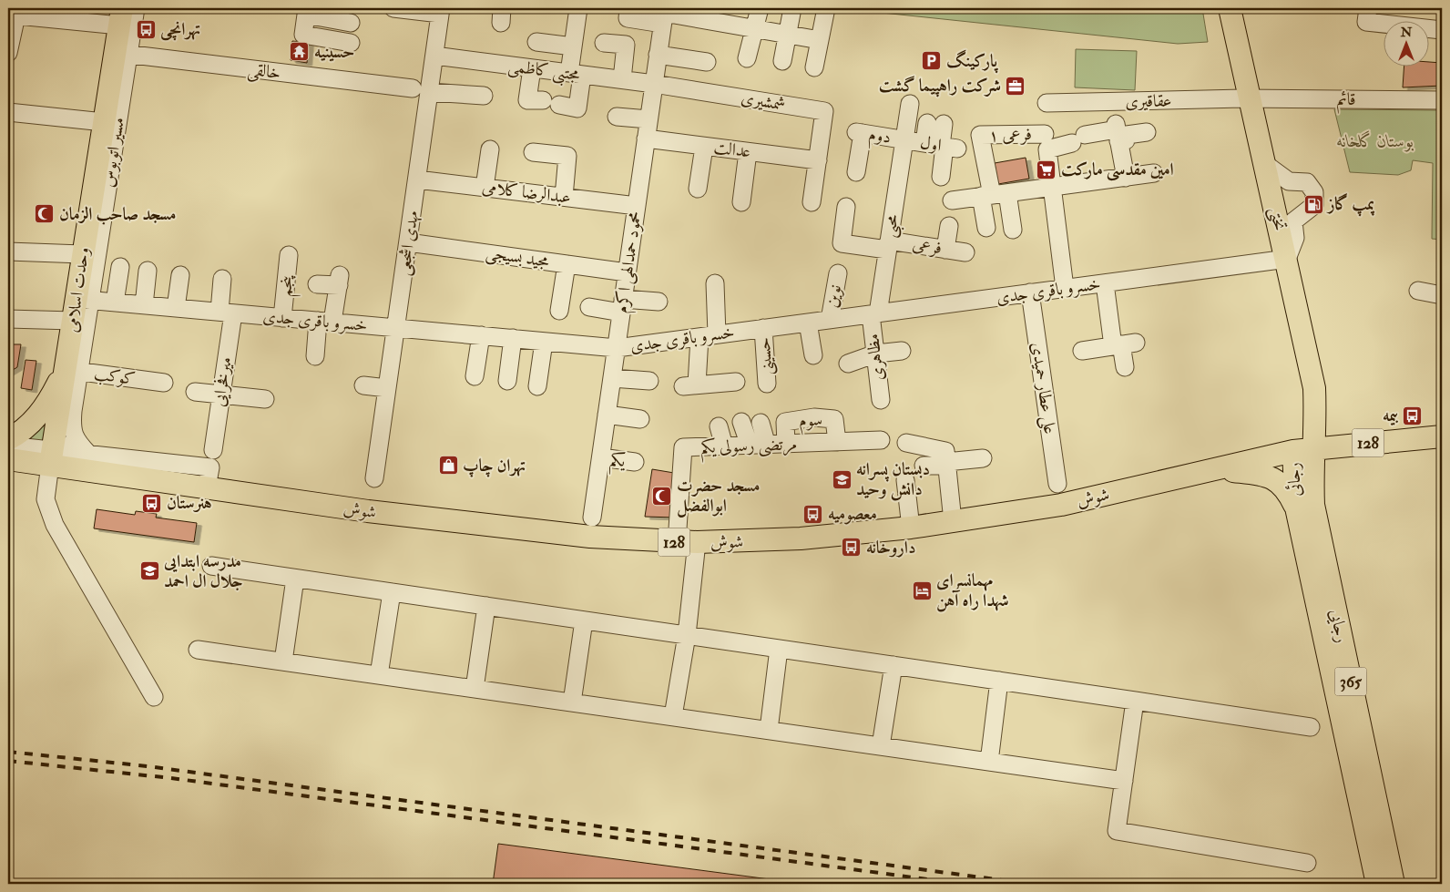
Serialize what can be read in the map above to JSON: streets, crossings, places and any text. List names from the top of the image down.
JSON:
{
  "streets": {
    "main road": [
      "تختی",
      "وحدت اسلامی",
      "128",
      "رجائی",
      "شوش",
      "رجایی",
      "365"
    ],
    "street": [
      "مجتبی کاظمی",
      "خالقی",
      "قائم",
      "شمشیری",
      "عقاقیری",
      "فرعی ۱",
      "دوم",
      "اول",
      "عدالت",
      "مسیر اتوبوس",
      "عبدالرضا کلامی",
      "محبی",
      "مهدی اشجعی",
      "فرعی",
      "مجید بسیجی",
      "محمود حمدالهی اکرم",
      "پنجم",
      "خسرو باقری جدی",
      "نوین",
      "حسینی",
      "مظاهری",
      "کوکب",
      "میرفخرایی",
      "علی عطار حمیدی",
      "سوم",
      "مرتضی رسولی یکم",
      "یکم"
    ]
  },
  "crossings": [
    ["مجتبی کاظمی", "شمشیری"],
    ["مجتبی کاظمی", "مهدی اشجعی"],
    ["مجتبی کاظمی", "محمود حمدالهی اکرم"],
    ["خالقی", "مسیر اتوبوس"],
    ["خالقی", "مهدی اشجعی"],
    ["خالقی", "وحدت اسلامی"],
    ["قائم", "عقاقیری"],
    ["قائم", "تختی"],
    ["شمشیری", "عدالت"],
    ["شمشیری", "محمود حمدالهی اکرم"],
    ["عقاقیری", "تختی"],
    ["دوم", "اول"],
    ["دوم", "محبی"],
    ["اول", "محبی"],
    ["عدالت", "محمود حمدالهی اکرم"],
    ["مسیر اتوبوس", "وحدت اسلامی"],
    ["مسیر اتوبوس", "خسرو باقری جدی"],
    ["مسیر اتوبوس", "کوکب"],
    ["عبدالرضا کلامی", "مهدی اشجعی"],
    ["عبدالرضا کلامی", "محمود حمدالهی اکرم"],
    ["تختی", "خسرو باقری جدی"],
    ["تختی", "رجائی"],
    ["تختی", "شوش"],
    ["محبی", "فرعی"],
    ["محبی", "خسرو باقری جدی"],
    ["محبی", "مظاهری"],
    ["مهدی اشجعی", "مجید بسیجی"],
    ["مهدی اشجعی", "خسرو باقری جدی"],
    ["مجید بسیجی", "محمود حمدالهی اکرم"],
    ["محمود حمدالهی اکرم", "خسرو باقری جدی"],
    ["محمود حمدالهی اکرم", "یکم"],
    ["پنجم", "خسرو باقری جدی"],
    ["وحدت اسلامی", "خسرو باقری جدی"],
    ["وحدت اسلامی", "کوکب"],
    ["وحدت اسلامی", "شوش"],
    ["خسرو باقری جدی", "نوین"],
    ["خسرو باقری جدی", "حسینی"],
    ["خسرو باقری جدی", "مظاهری"],
    ["خسرو باقری جدی", "میرفخرایی"],
    ["خسرو باقری جدی", "علی عطار حمیدی"],
    ["سوم", "مرتضی رسولی یکم"],
    ["مرتضی رسولی یکم", "شوش"],
    ["رجائی", "شوش"],
    ["رجائی", "رجایی"],
    ["رجائی", "365"],
    ["شوش", "365"],
    ["رجایی", "365"]
  ],
  "parks": ["بوستان گلخانه"],
  "places": {
    "bus stop": [
      "تهرانچی",
      "بیمه",
      "هنرستان",
      "معصومیه",
      "داروخانه"
    ],
    "temple": ["حسینیه"],
    "parking": ["پارکینگ"],
    "office": ["شركت راهپيما گشت"],
    "supermarket": ["امین مقدسی مارکت"],
    "fuel station": ["پمپ گاز"],
    "mosque": ["مسجد صاحب الزمان", "مسجد حضرت ابوالفضل"],
    "shop": ["تهران چاپ"],
    "school or university": ["دبستان پسرانه دانش وحید", "مدرسه ابتدایی جلال ال احمد"],
    "hotel": ["مهمانسرای شهدا راه آهن"]
  },
  "north": "top"
}
